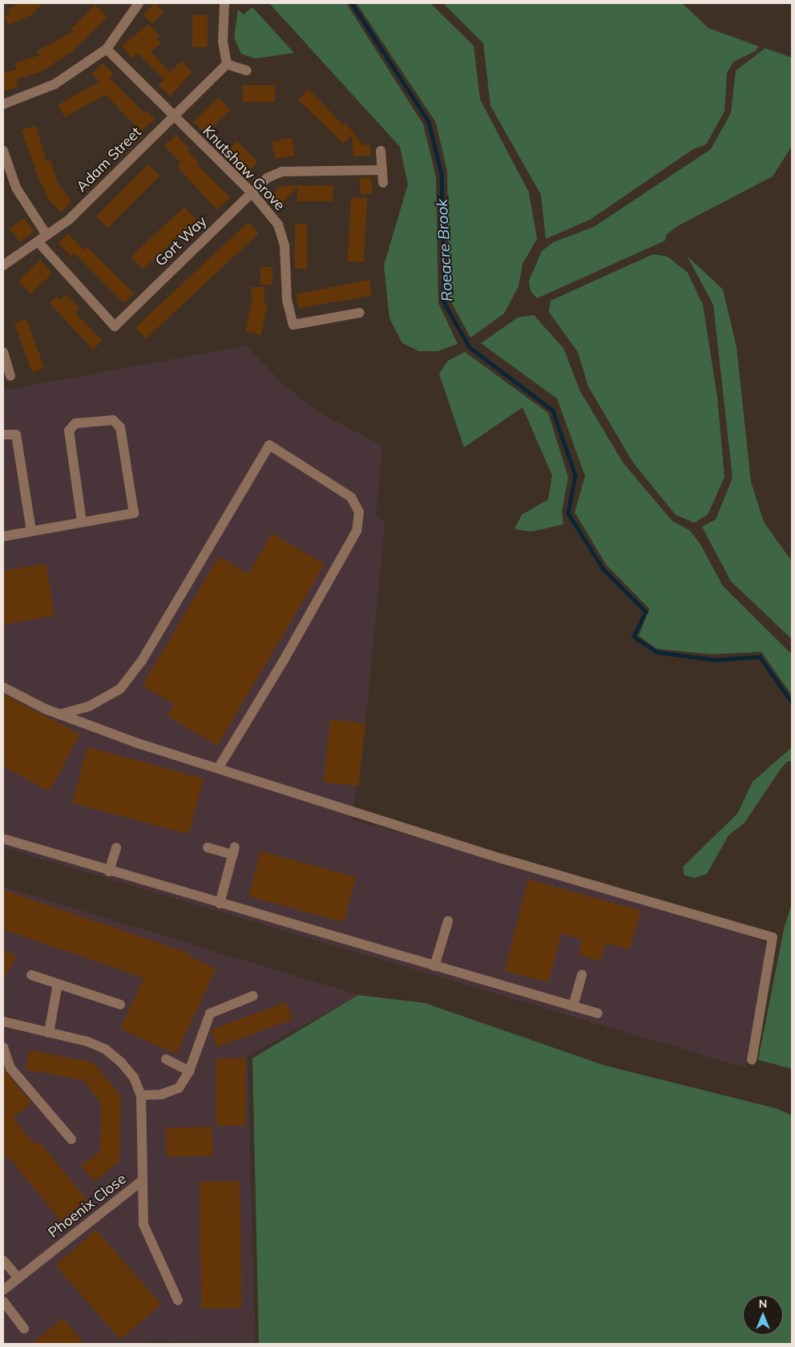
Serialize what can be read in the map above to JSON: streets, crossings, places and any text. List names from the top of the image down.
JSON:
{
  "streets": {
    "street": [
      "Adam Street",
      "Knutshaw Grove",
      "Gort Way",
      "Phoenix Close"
    ]
  },
  "crossings": [
    ["Adam Street", "Knutshaw Grove"],
    ["Adam Street", "Gort Way"],
    ["Knutshaw Grove", "Gort Way"]
  ],
  "water": ["Roeacre Brook"],
  "north": "top"
}
